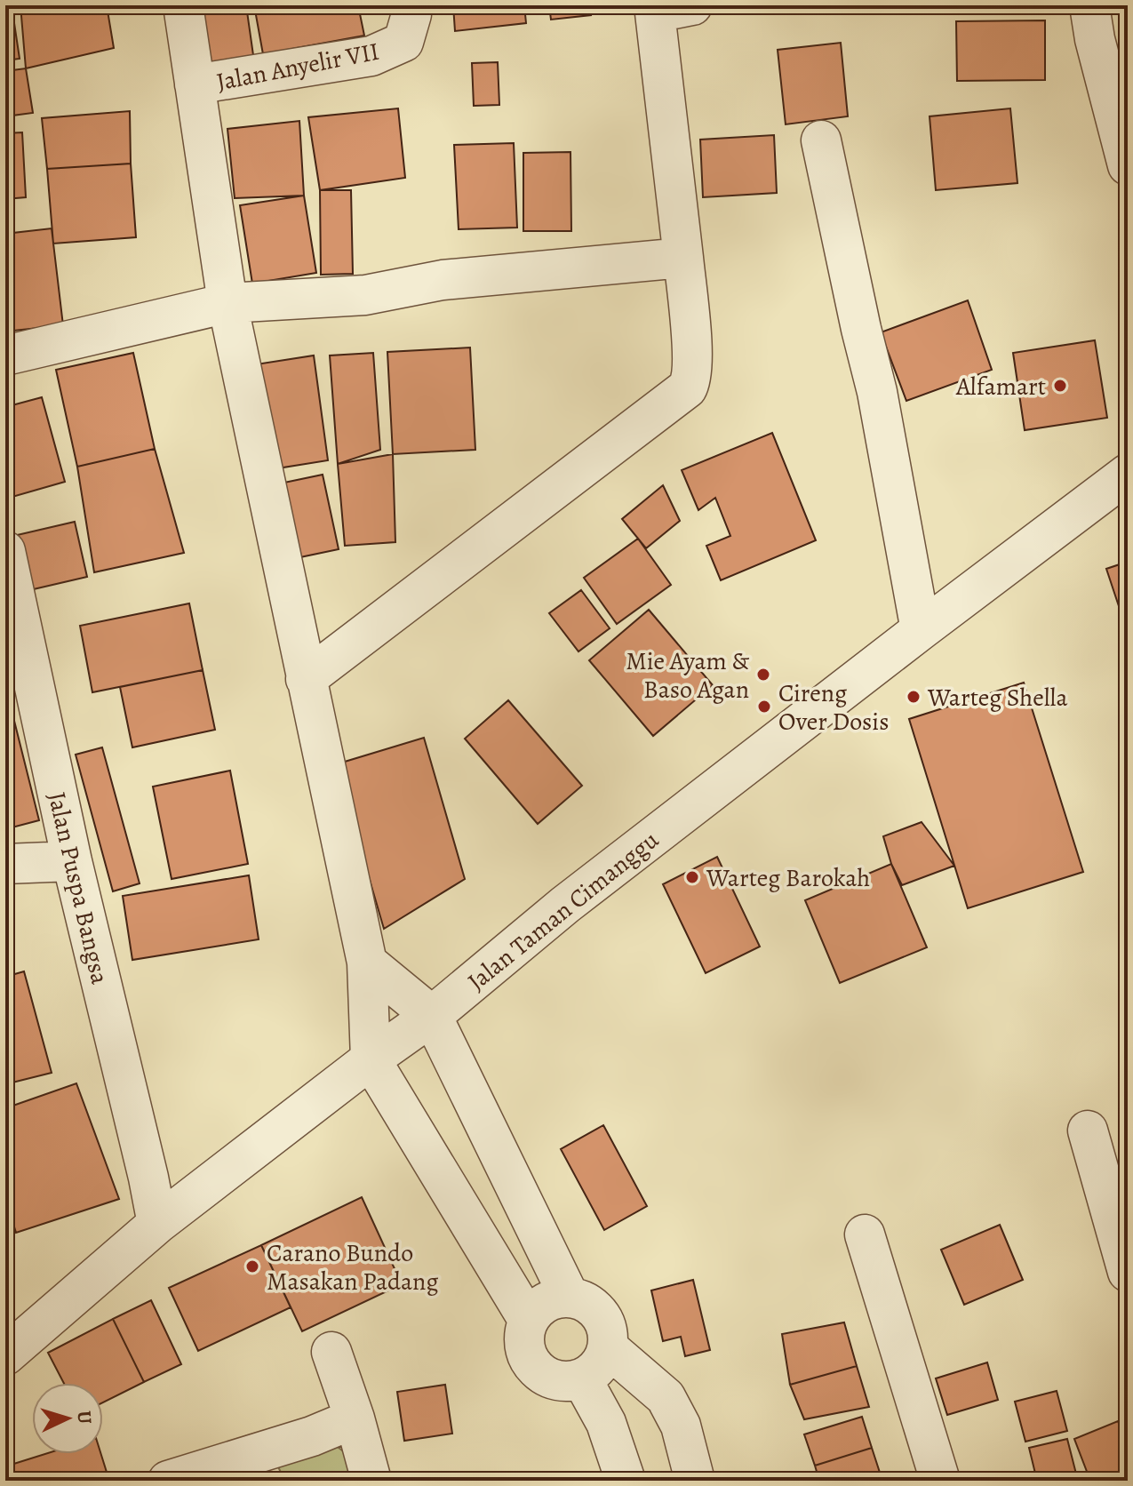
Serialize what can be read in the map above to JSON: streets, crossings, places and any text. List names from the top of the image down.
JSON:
{
  "streets": {
    "street": ["Jalan Anyelir VII", "Jalan Puspa Bangsa", "Jalan Taman Cimanggu"]
  },
  "crossings": [
    ["Jalan Puspa Bangsa", "Jalan Taman Cimanggu"]
  ],
  "places": [
    "Alfamart",
    "Mie Ayam & Baso Agan",
    "Warteg Shella",
    "Cireng Over Dosis",
    "Warteg Barokah",
    "Carano Bundo Masakan Padang"
  ],
  "north": "right"
}
